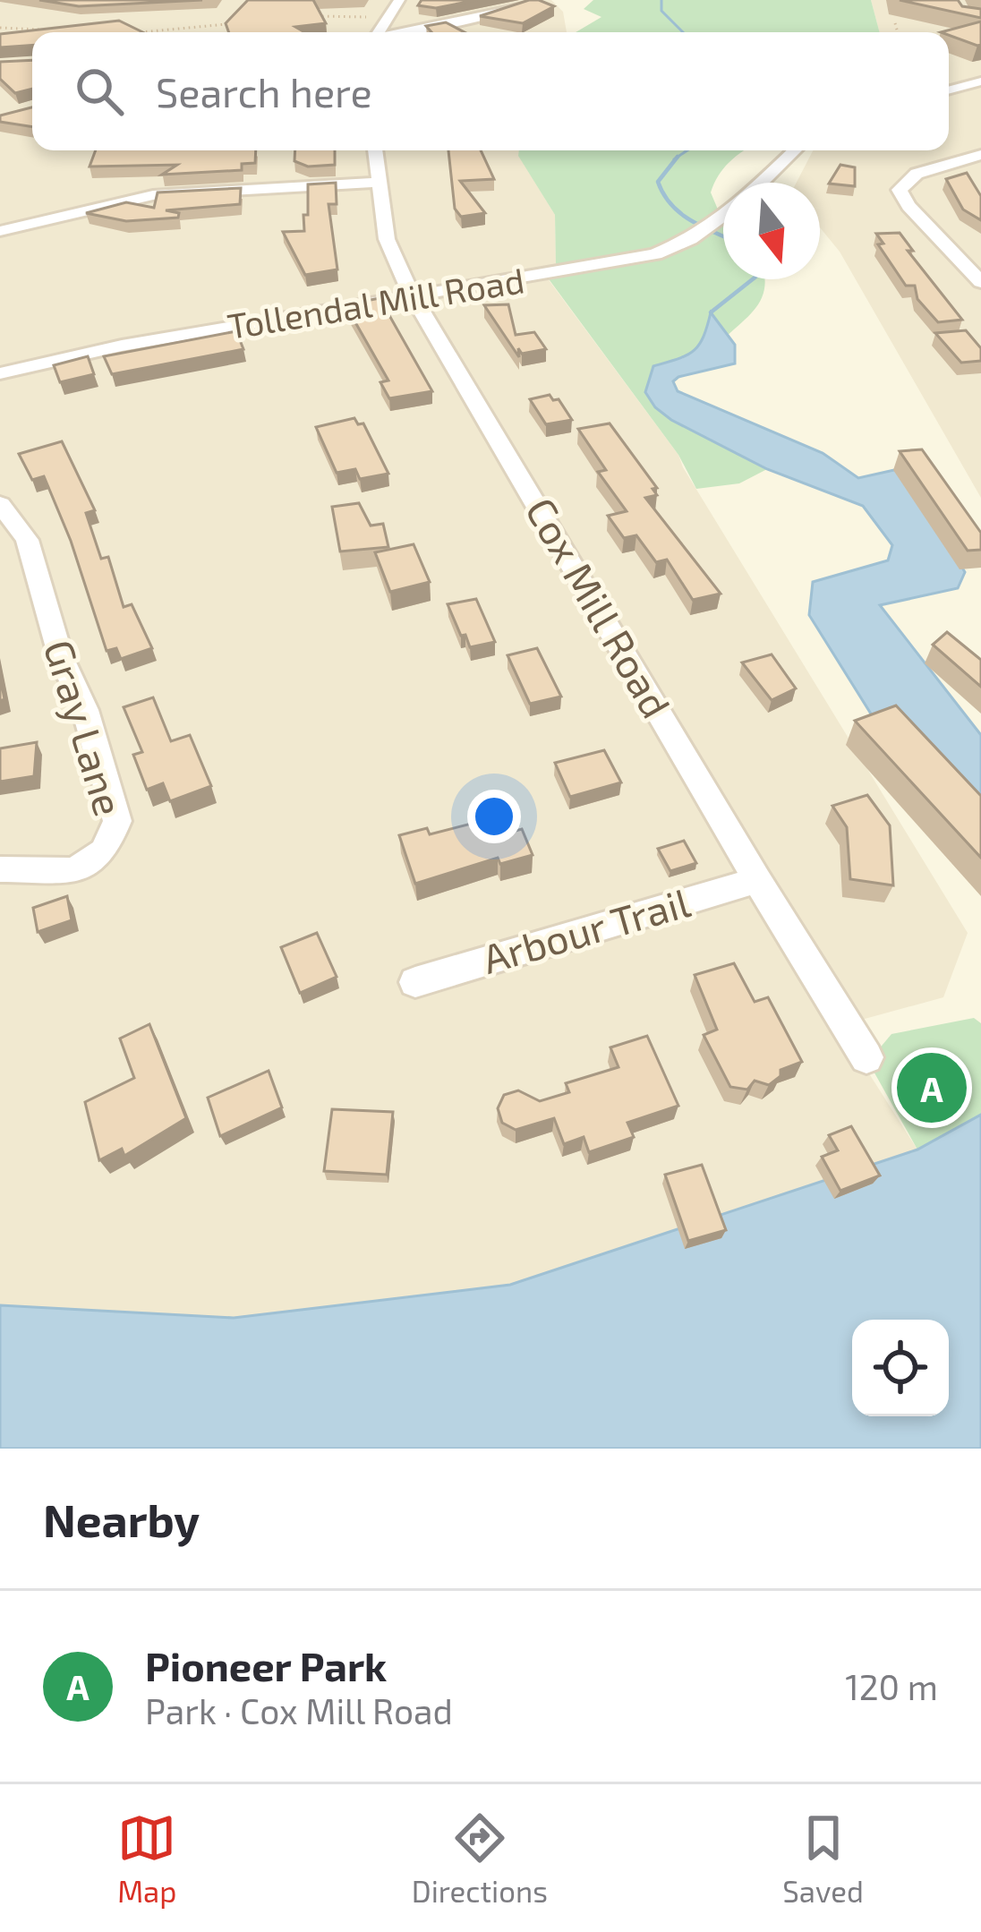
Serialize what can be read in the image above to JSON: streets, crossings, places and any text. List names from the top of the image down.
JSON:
{
  "streets": {
    "street": [
      "Tollendal Mill Road",
      "Cox Mill Road",
      "Gray Lane",
      "Arbour Trail"
    ]
  },
  "crossings": [
    ["Tollendal Mill Road", "Cox Mill Road"],
    ["Cox Mill Road", "Arbour Trail"]
  ],
  "north": "bottom",
  "page": {
    "search": "Search here",
    "pins": "A",
    "heading": "Nearby",
    "list": [
      {
        "mark": "A",
        "name": "Pioneer Park",
        "note": "Park · Cox Mill Road",
        "value": "120 m"
      }
    ],
    "nav": ["Map", "Directions", "Saved"]
  }
}
